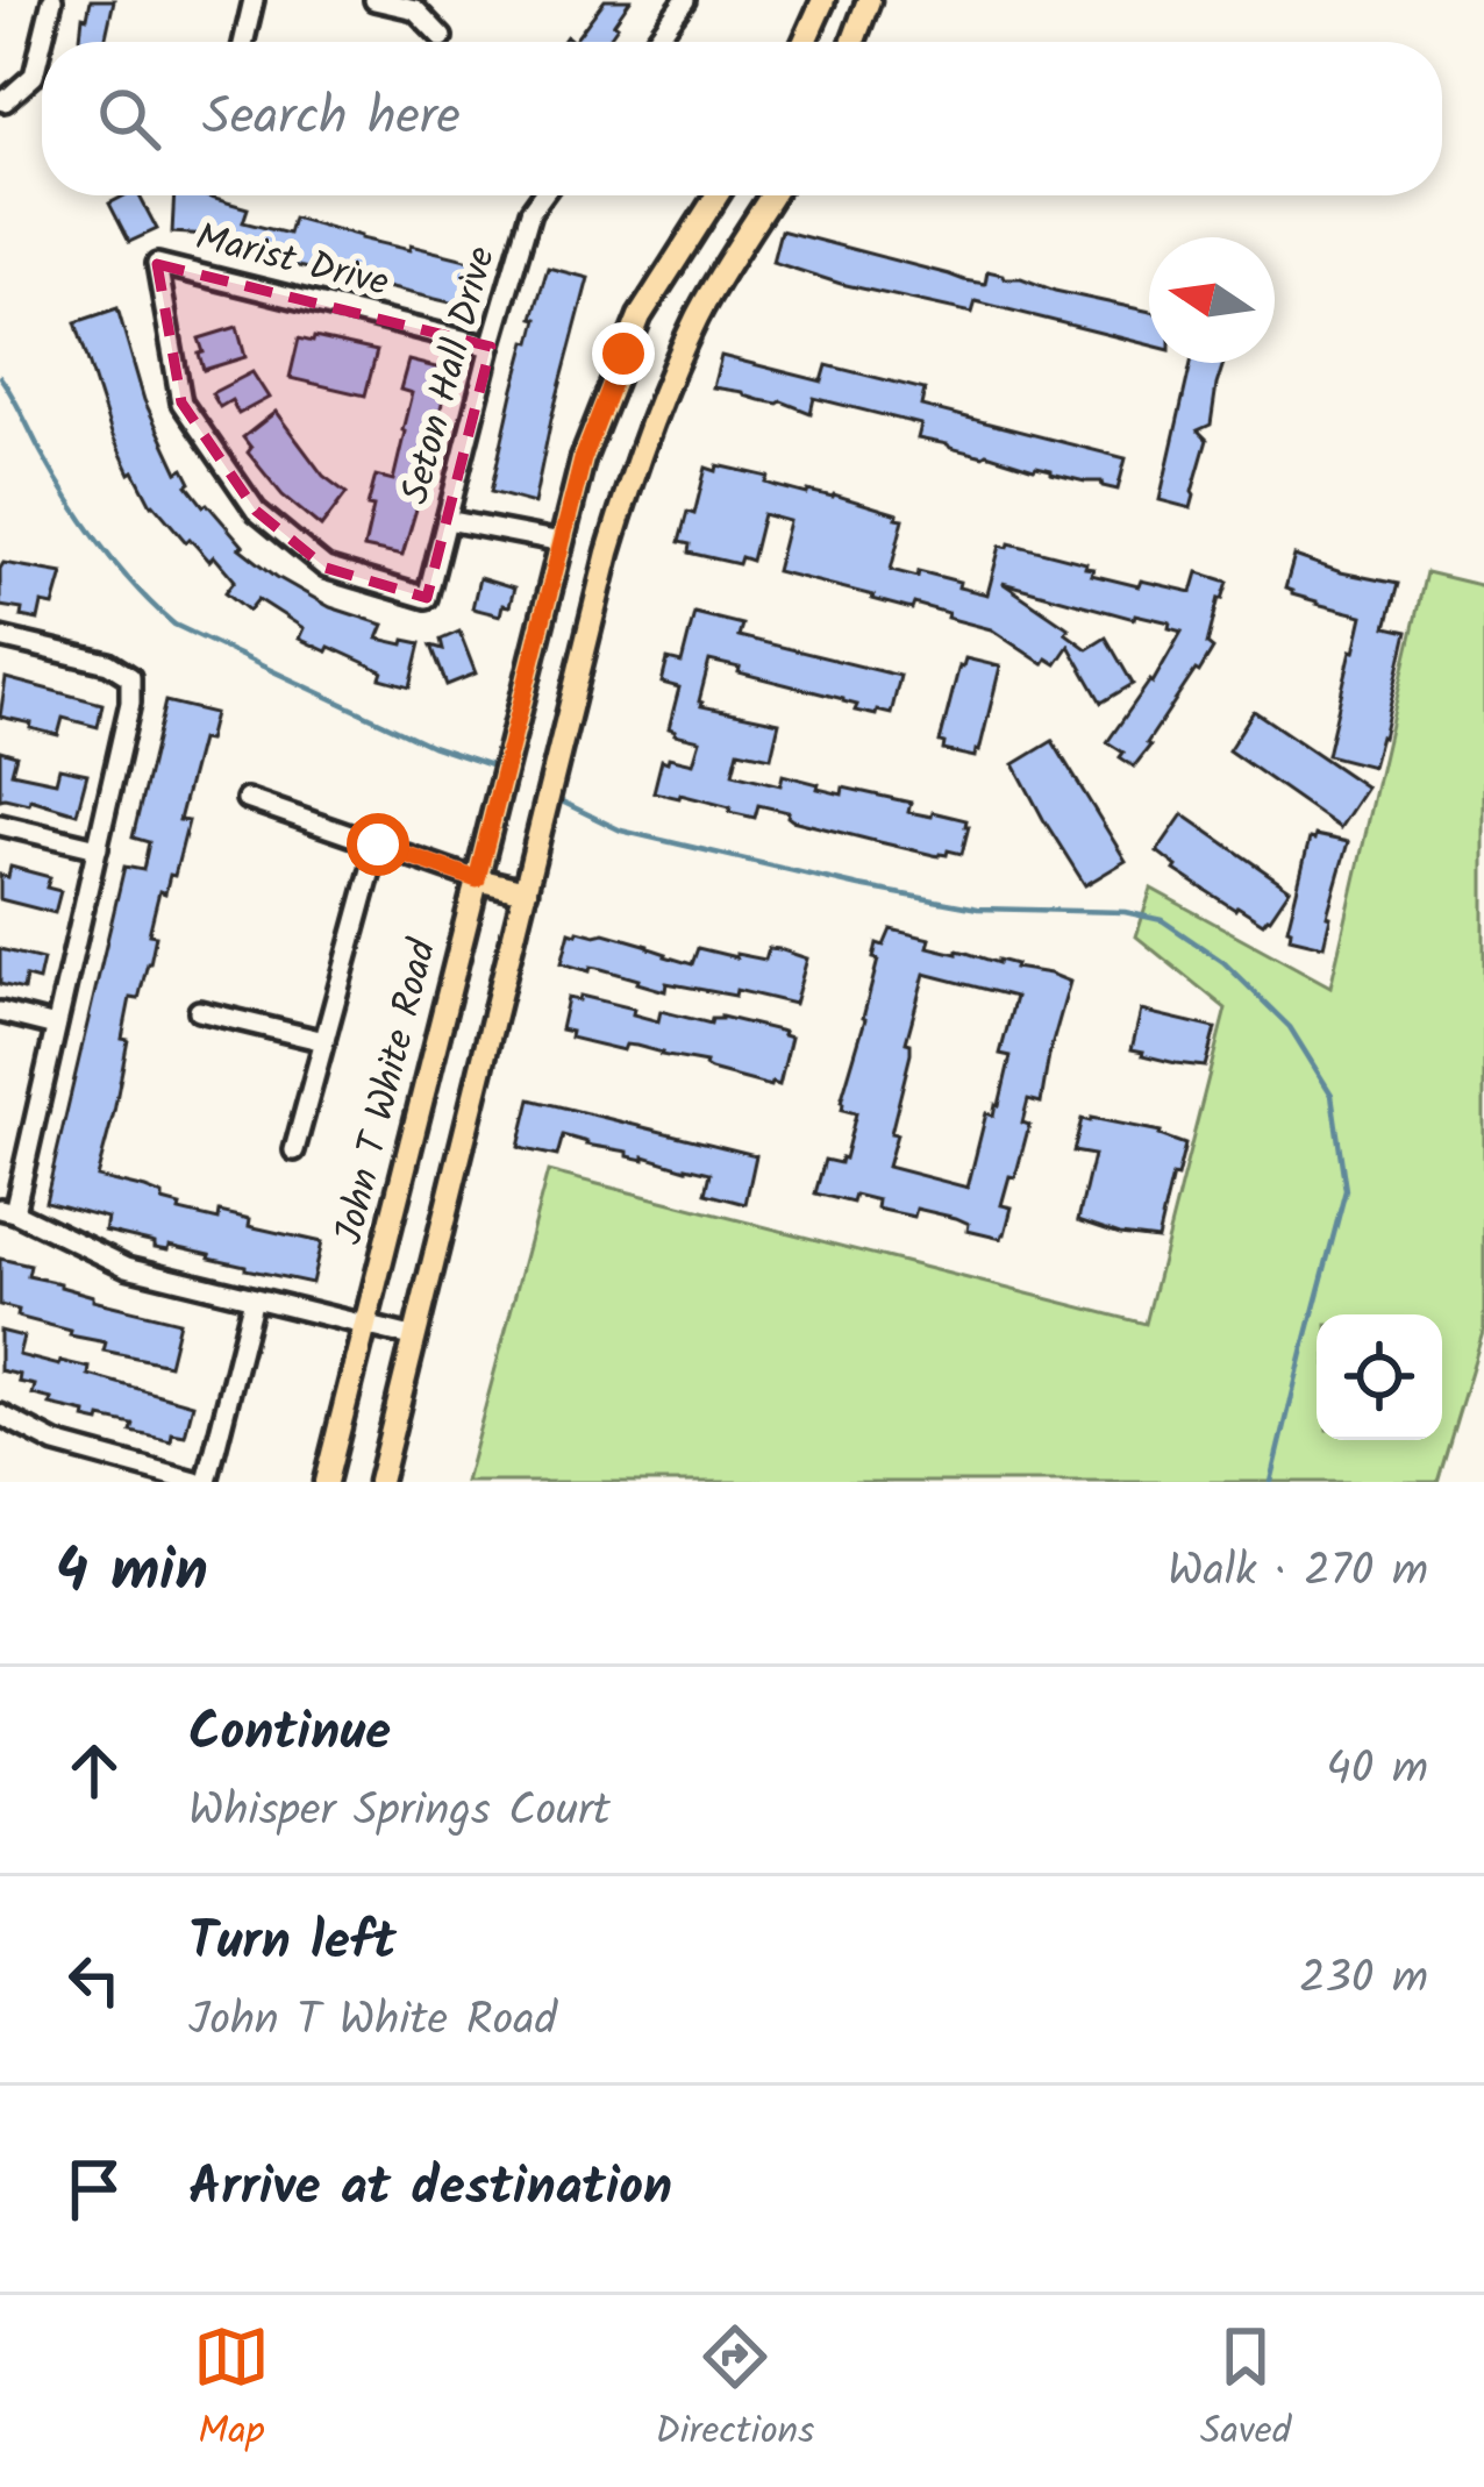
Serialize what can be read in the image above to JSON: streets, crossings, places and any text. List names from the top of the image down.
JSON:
{
  "streets": {
    "main road": ["John T White Road"],
    "street": ["Marist Drive", "Seton Hall Drive"]
  },
  "crossings": [
    ["Marist Drive", "Seton Hall Drive"]
  ],
  "north": "left",
  "page": {
    "search": "Search here",
    "heading": ["4 min", "Walk · 270 m"],
    "list": [
      ["Continue", "Whisper Springs Court", "40 m"],
      ["Turn left", "John T White Road", "230 m"],
      "Arrive at destination"
    ],
    "nav": ["Map", "Directions", "Saved"]
  }
}
